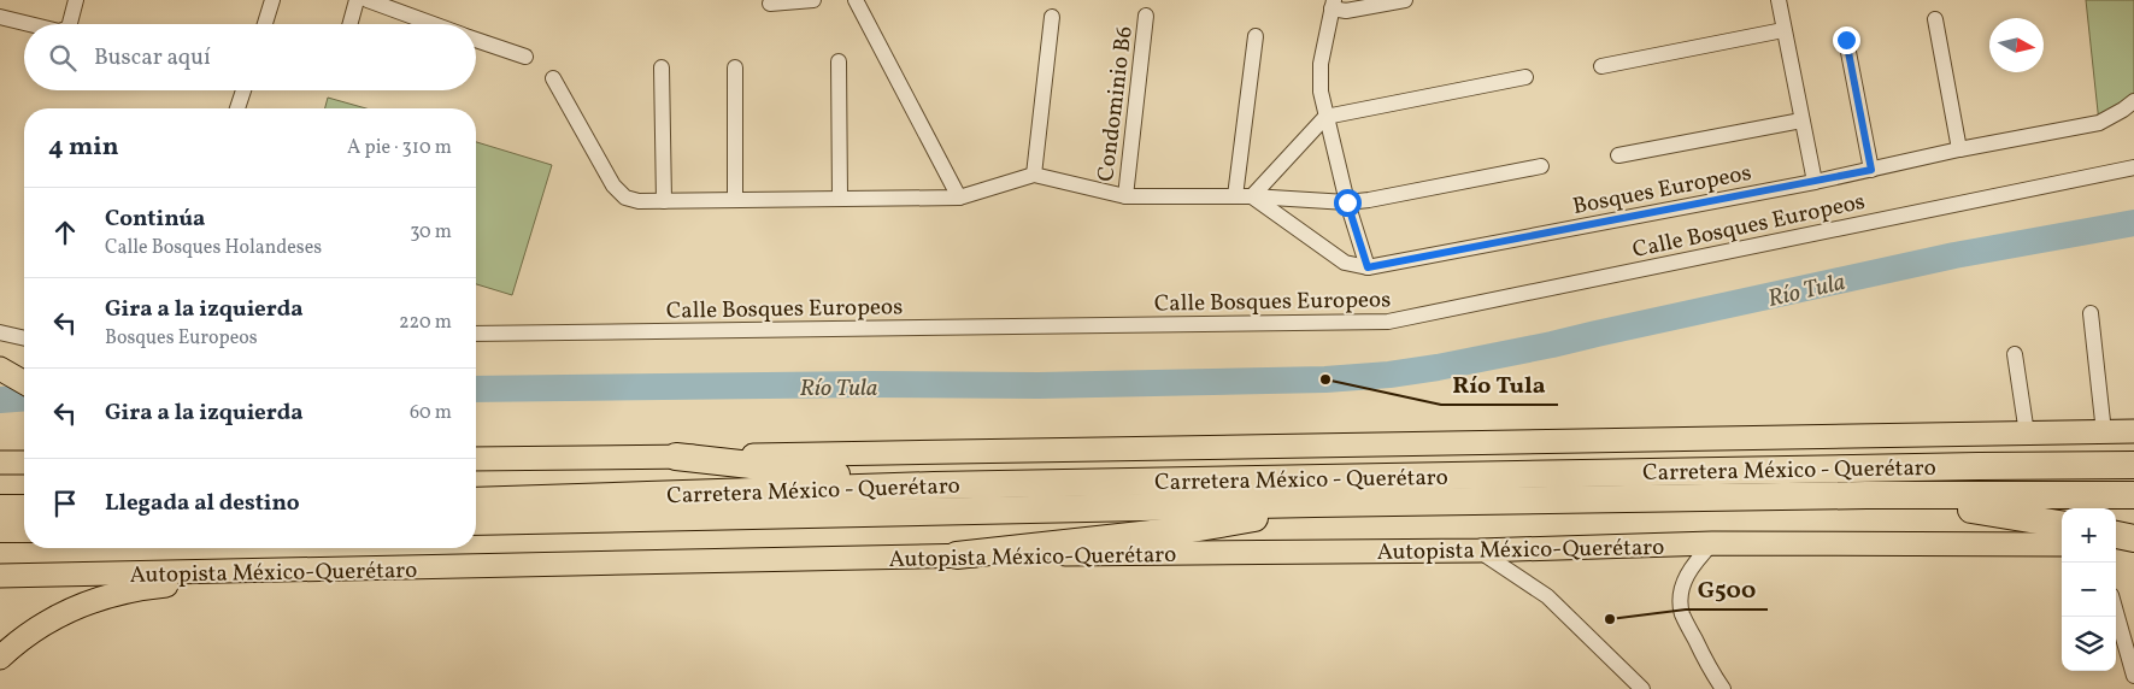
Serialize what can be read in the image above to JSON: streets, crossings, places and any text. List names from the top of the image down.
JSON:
{
  "streets": {
    "highway": ["Carretera México - Querétaro"],
    "main road": ["Autopista México-Querétaro"],
    "street": ["Condominio B6", "Bosques Europeos", "Calle Bosques Europeos"]
  },
  "water": ["Río Tula"],
  "places": ["Río Tula", "G500"],
  "north": "right",
  "page": {
    "search": "Buscar aquí",
    "heading": ["4 min", "A pie · 310 m"],
    "list": [
      ["Continúa", "Calle Bosques Holandeses", "30 m"],
      ["Gira a la izquierda", "Bosques Europeos", "220 m"],
      ["Gira a la izquierda", "60 m"],
      "Llegada al destino"
    ],
    "map_buttons": ["+", "−"]
  }
}
